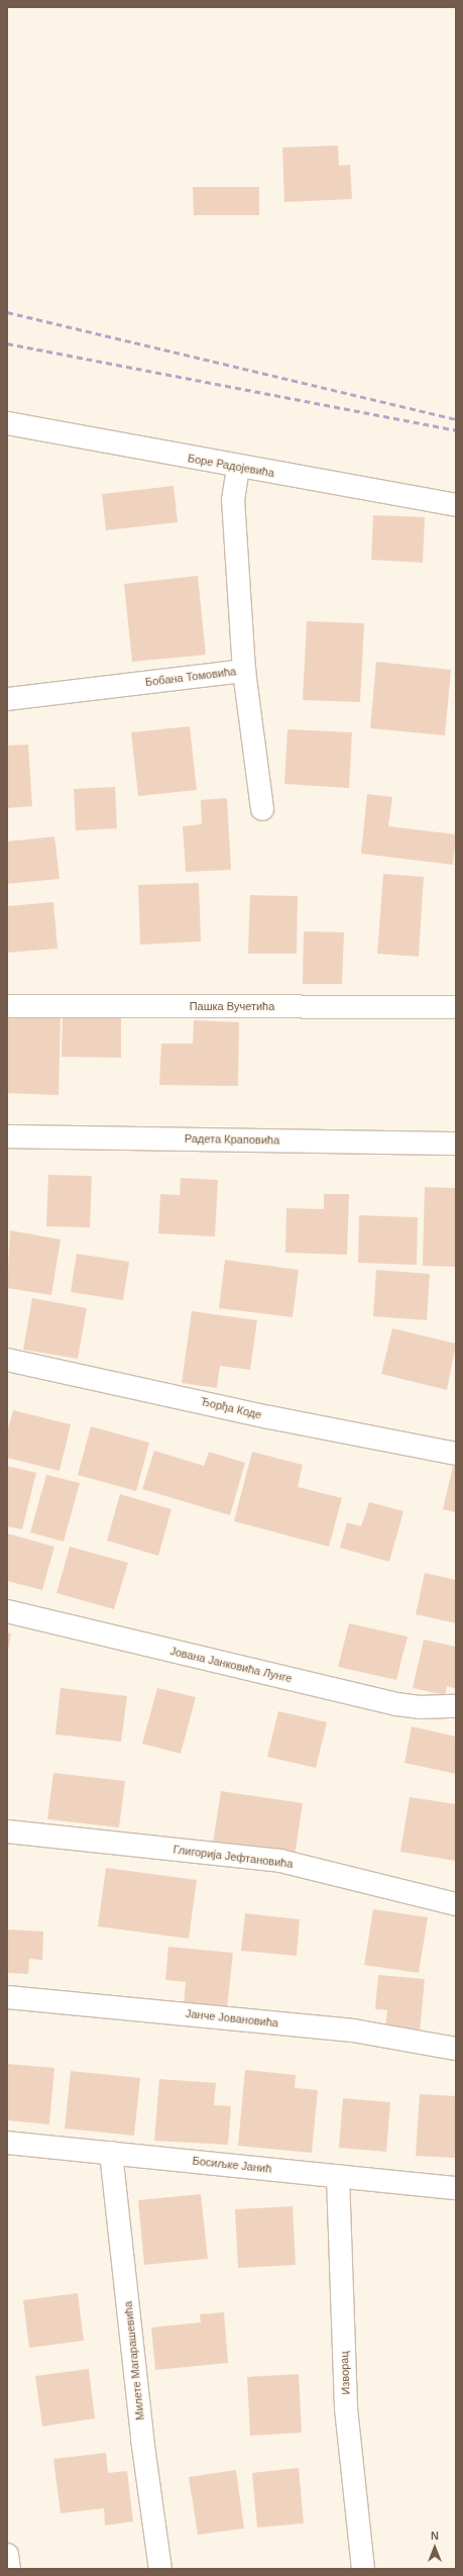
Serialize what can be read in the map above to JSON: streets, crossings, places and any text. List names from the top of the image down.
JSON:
{
  "streets": {
    "street": [
      "Боре Радојевића",
      "Бобана Томовића",
      "Пашка Вучетића",
      "Радета Краповића",
      "Ђорђа Коде",
      "Јована Јанковића Лунге",
      "Глигорија Јефтановића",
      "Јанче Јовановића",
      "Босиљке Јанић",
      "Милете Магарашевића",
      "Изворац"
    ]
  },
  "crossings": [
    ["Боре Радојевића", "Бобана Томовића"],
    ["Босиљке Јанић", "Милете Магарашевића"],
    ["Босиљке Јанић", "Изворац"]
  ],
  "north": "top"
}
